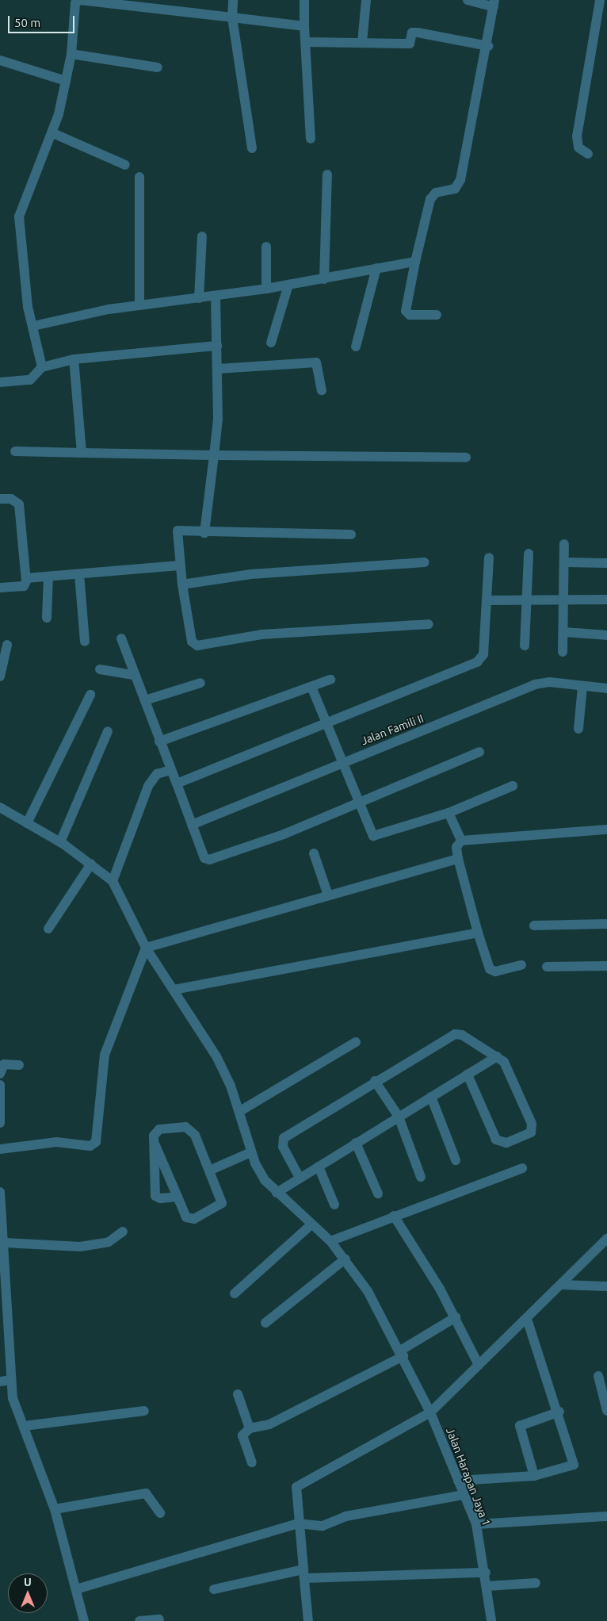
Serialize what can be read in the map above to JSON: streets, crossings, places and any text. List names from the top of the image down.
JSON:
{
  "streets": {
    "street": ["Jalan Famili II", "Jalan Harapan Jaya 1"]
  },
  "scale_bar": "50 m",
  "north": "top"
}
